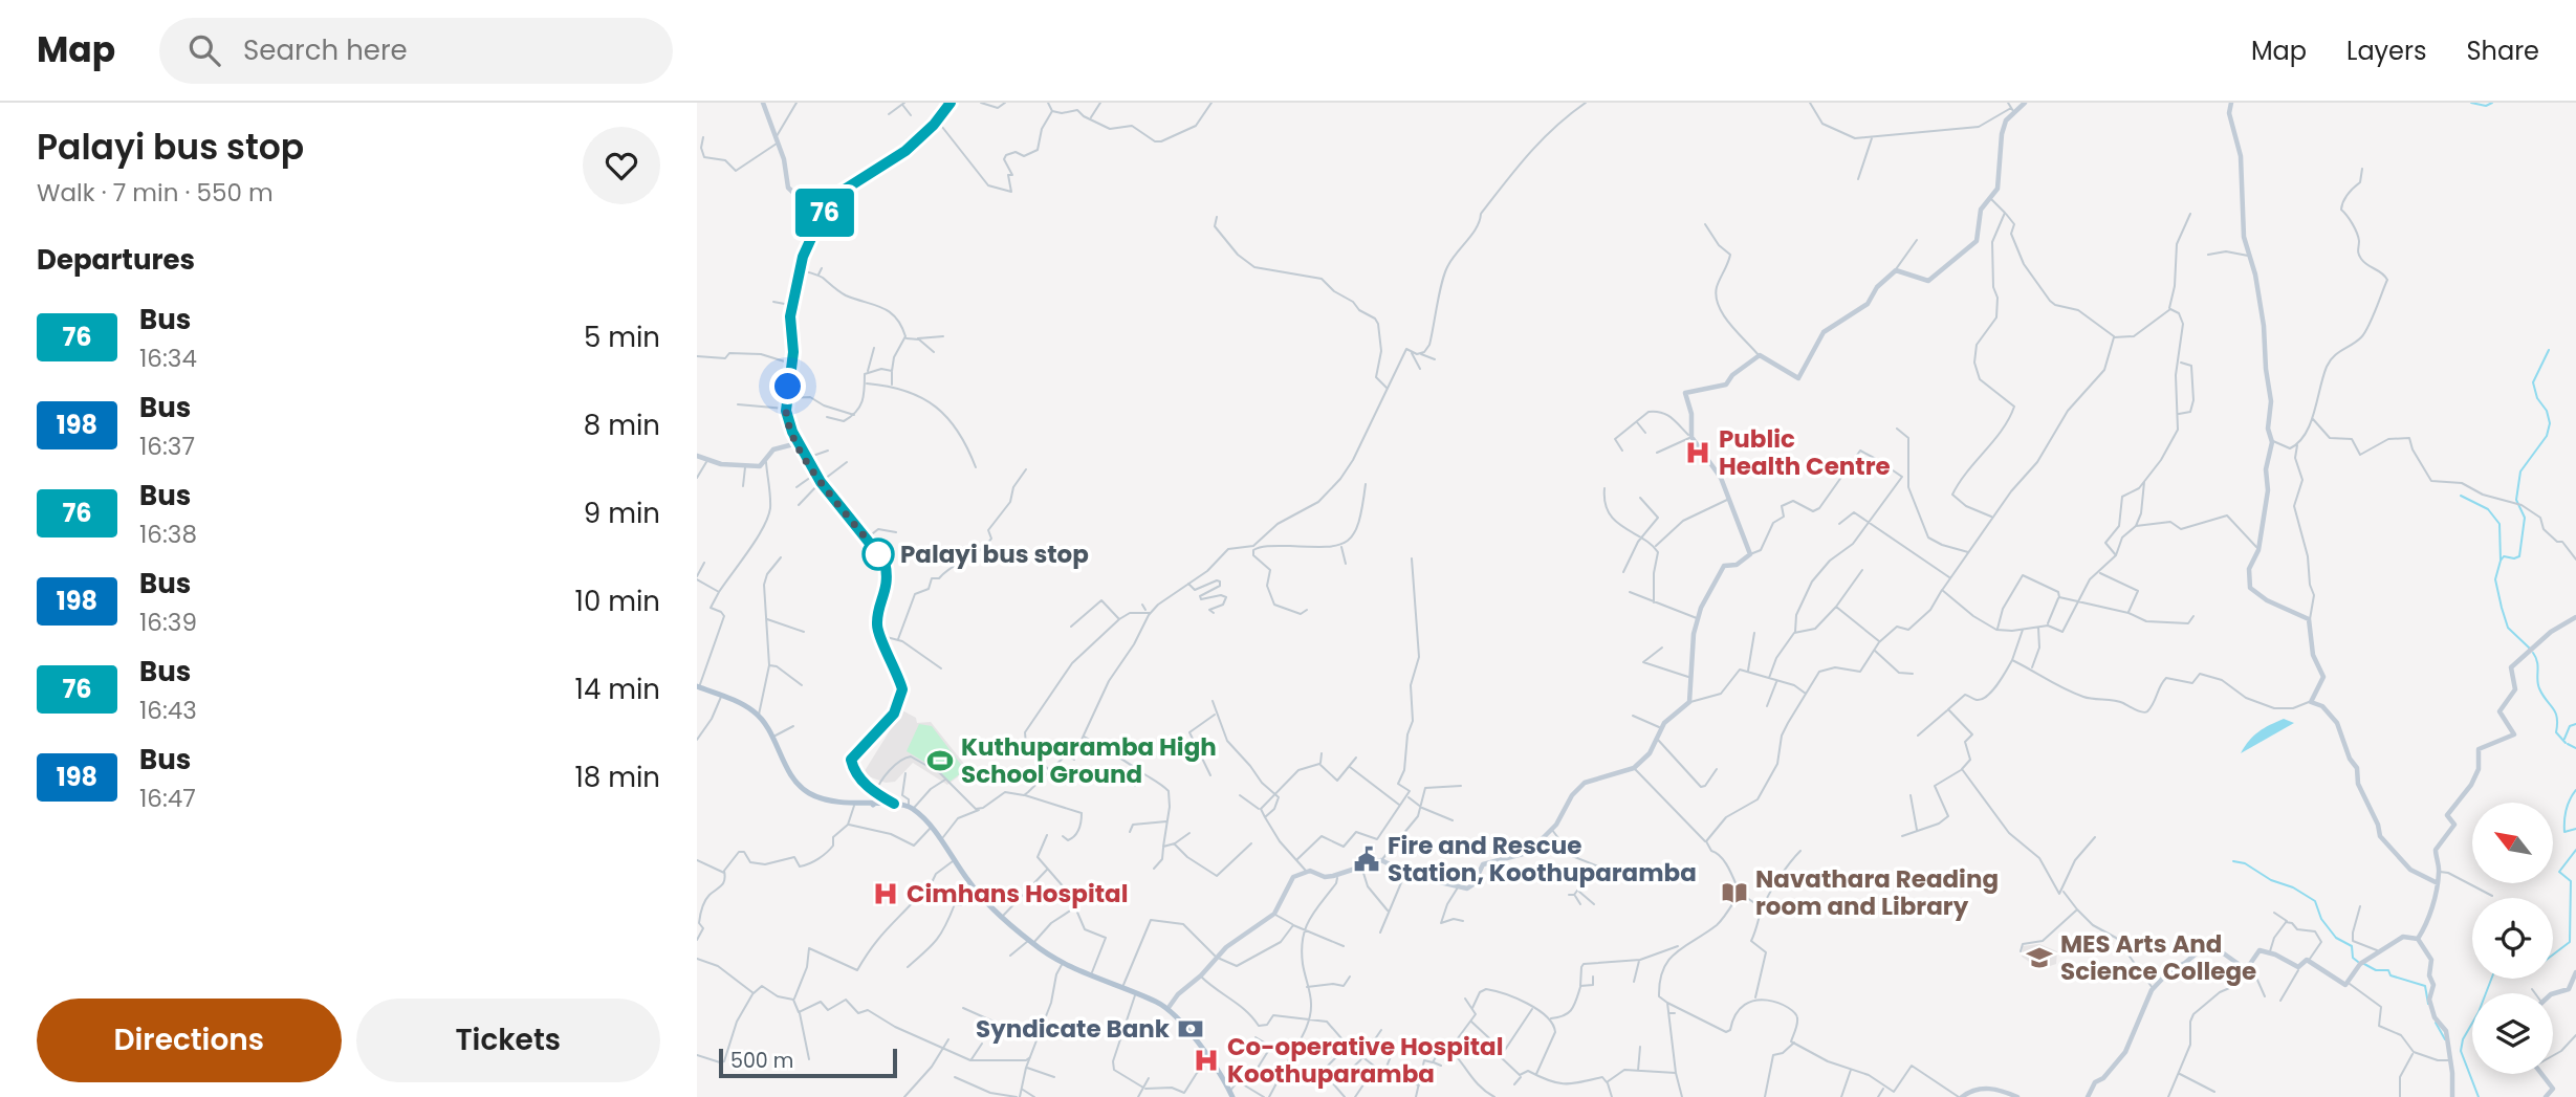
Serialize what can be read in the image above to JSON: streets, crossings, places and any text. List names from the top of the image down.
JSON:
{
  "places": {
    "hospital": ["Public Health Centre", "Cimhans Hospital", "Co-operative Hospital Koothuparamba"],
    "other": ["Palayi bus stop"],
    "sports": ["Kuthuparamba High School Ground"],
    "public building": ["Fire and Rescue Station, Koothuparamba"],
    "library": ["Navathara Reading room and Library"],
    "school or university": ["MES Arts And Science College"],
    "bank": ["Syndicate Bank"]
  },
  "lines": ["bus line 76"],
  "scale_bar": "500 m",
  "north": "top left",
  "page": {
    "header": "Map",
    "search": "Search here",
    "nav": ["Map", "Layers", "Share"],
    "heading": [
      ["Palayi bus stop", "Walk · 7 min · 550 m"],
      "Departures"
    ],
    "on_map": "76",
    "list": [
      {
        "mark": "76",
        "name": "Bus",
        "note": "16:34",
        "value": "5 min"
      },
      {
        "mark": "198",
        "name": "Bus",
        "note": "16:37",
        "value": "8 min"
      },
      {
        "mark": "76",
        "name": "Bus",
        "note": "16:38",
        "value": "9 min"
      },
      {
        "mark": "198",
        "name": "Bus",
        "note": "16:39",
        "value": "10 min"
      },
      {
        "mark": "76",
        "name": "Bus",
        "note": "16:43",
        "value": "14 min"
      },
      {
        "mark": "198",
        "name": "Bus",
        "note": "16:47",
        "value": "18 min"
      }
    ],
    "buttons": ["Directions", "Tickets"],
    "scale": "500 m"
  }
}
